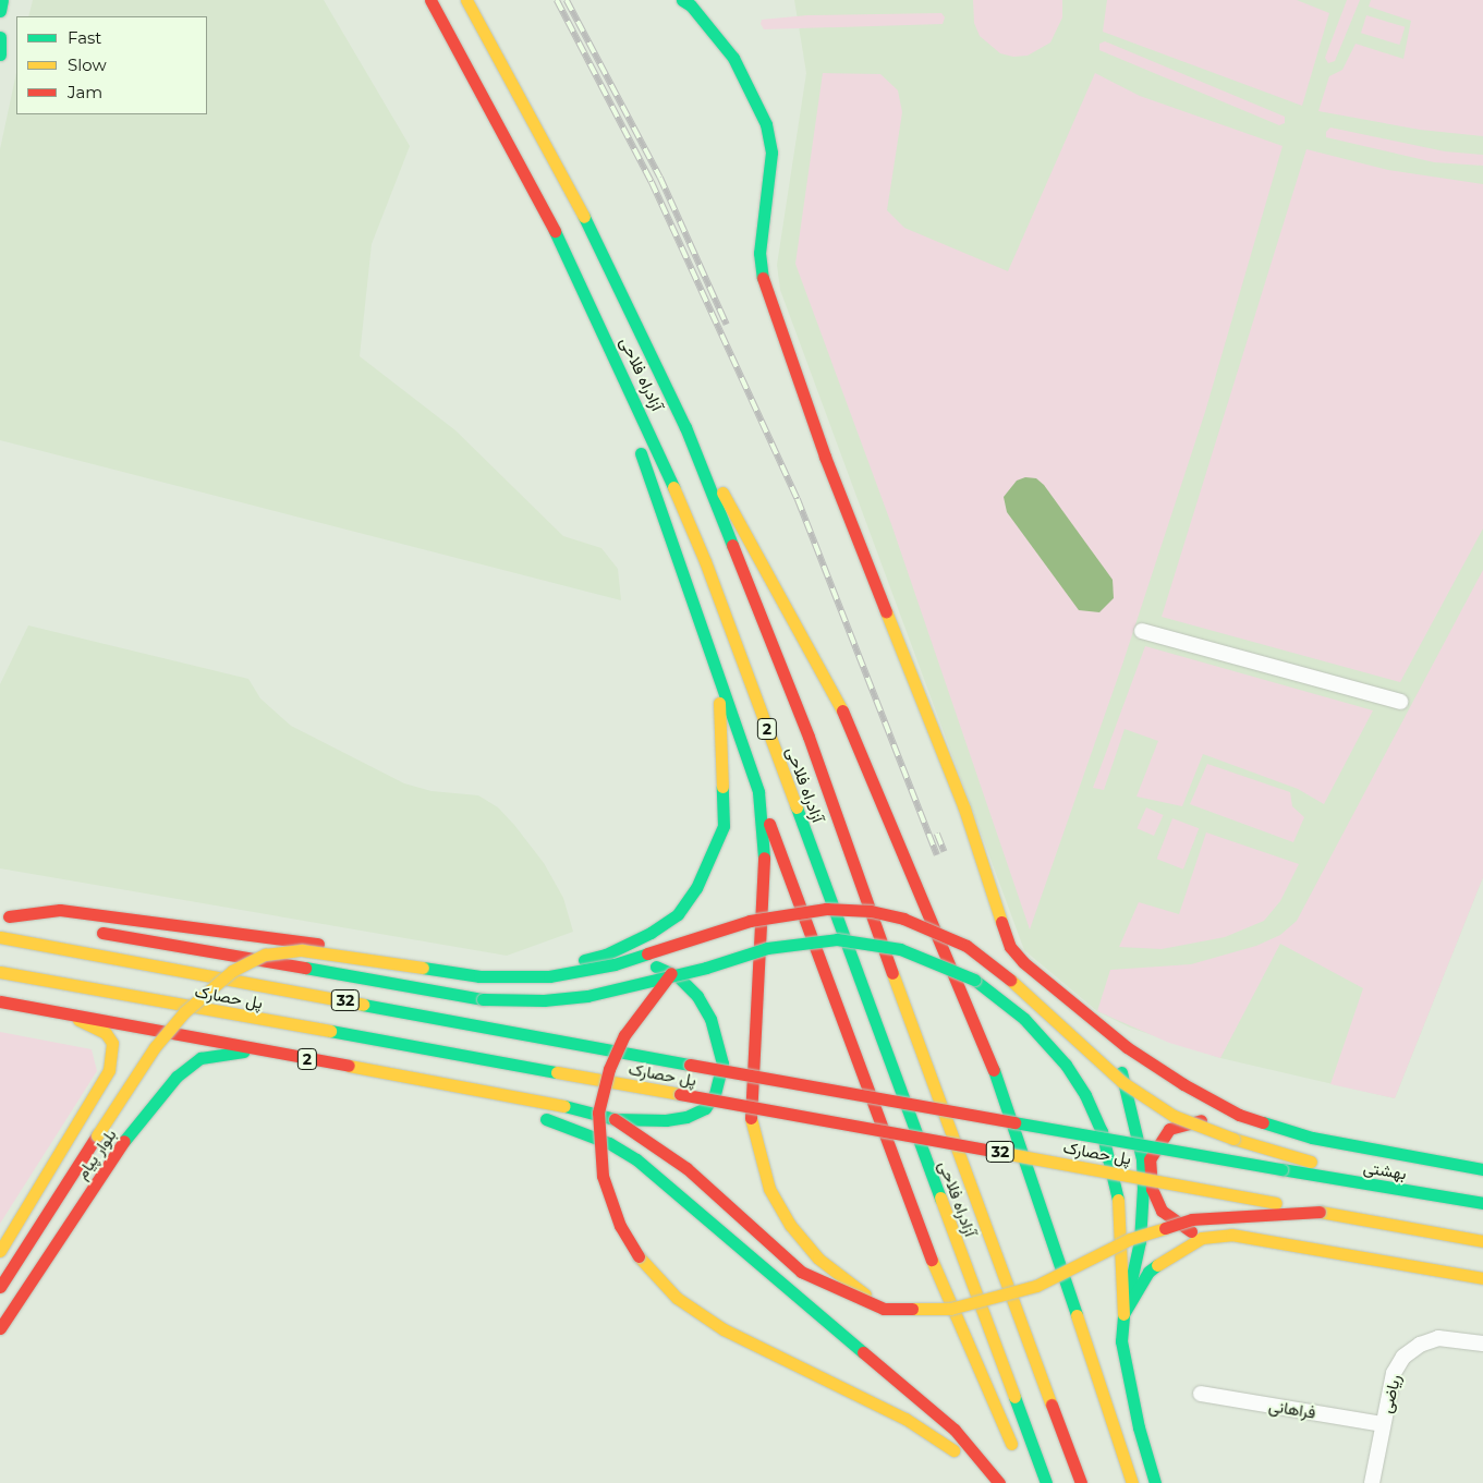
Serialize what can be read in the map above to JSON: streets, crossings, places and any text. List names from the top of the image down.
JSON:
{
  "streets": {
    "main road": [
      "آزادراه فلاحی",
      "2",
      "پل حصارک",
      "32",
      "بلوار پیام",
      "بهشتى"
    ],
    "street": ["ریاضی", "فراهانی"]
  },
  "crossings": [
    ["2", "بلوار پیام"],
    ["پل حصارک", "32"],
    ["پل حصارک", "بهشتى"],
    ["ریاضی", "فراهانی"]
  ],
  "legend": ["Fast", "Slow", "Jam"]
}
